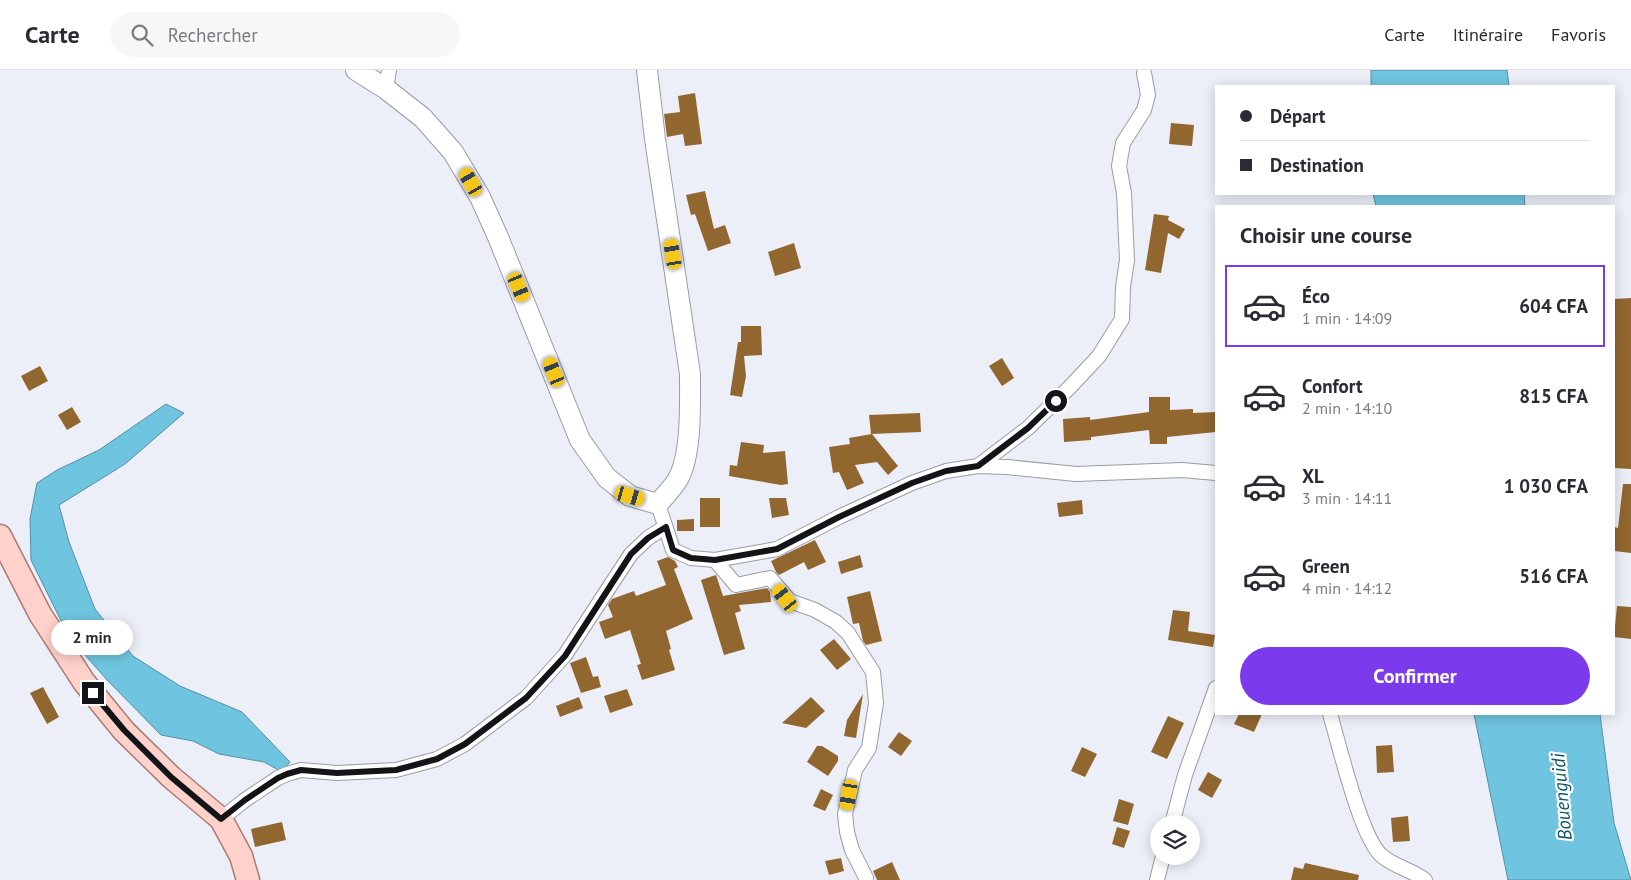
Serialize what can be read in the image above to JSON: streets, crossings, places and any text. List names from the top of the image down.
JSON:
{
  "water": ["Bouenguidi"],
  "page": {
    "header": "Carte",
    "search": "Rechercher",
    "nav": ["Carte", "Itinéraire", "Favoris"],
    "banner": ["Départ", "Destination"],
    "heading": "Choisir une course",
    "list": [
      {
        "name": "Éco",
        "note": "1 min · 14:09",
        "value": "604 CFA"
      },
      {
        "name": "Confort",
        "note": "2 min · 14:10",
        "value": "815 CFA"
      },
      {
        "name": "XL",
        "note": "3 min · 14:11",
        "value": "1 030 CFA"
      },
      {
        "name": "Green",
        "note": "4 min · 14:12",
        "value": "516 CFA"
      }
    ],
    "bubble": "2 min",
    "buttons": "Confirmer"
  }
}
